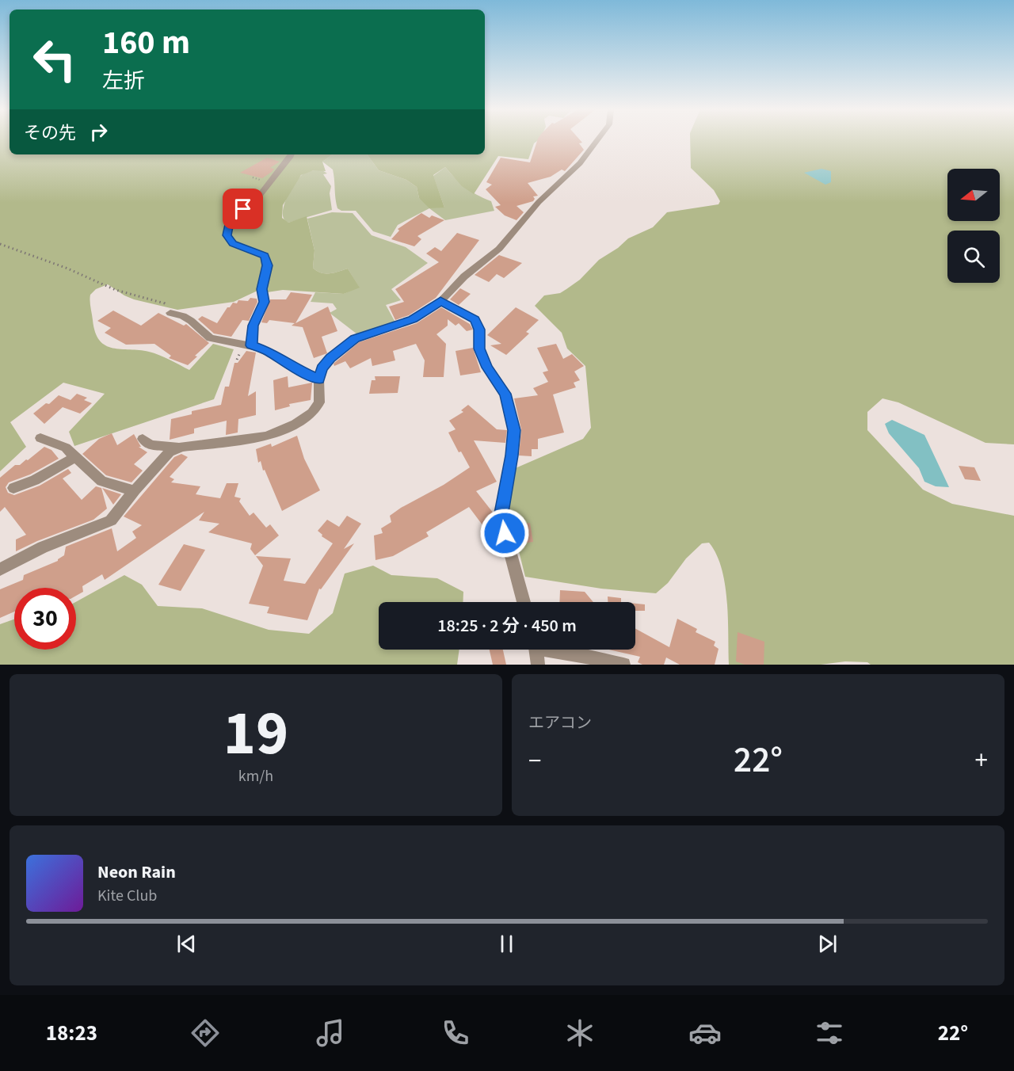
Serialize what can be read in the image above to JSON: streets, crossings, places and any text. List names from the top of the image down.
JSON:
{
  "north": "left",
  "page": {
    "turn": ["160 m", "左折"],
    "then": "その先",
    "limit": "30",
    "trip": "18:25 · 2 分 · 450 m",
    "tile": [
      ["19", "km/h"],
      "エアコン"
    ],
    "heat": ["−", "22°", "+"],
    "song": ["Neon Rain", "Kite Club"],
    "tabs": ["18:23", "22°"]
  }
}
